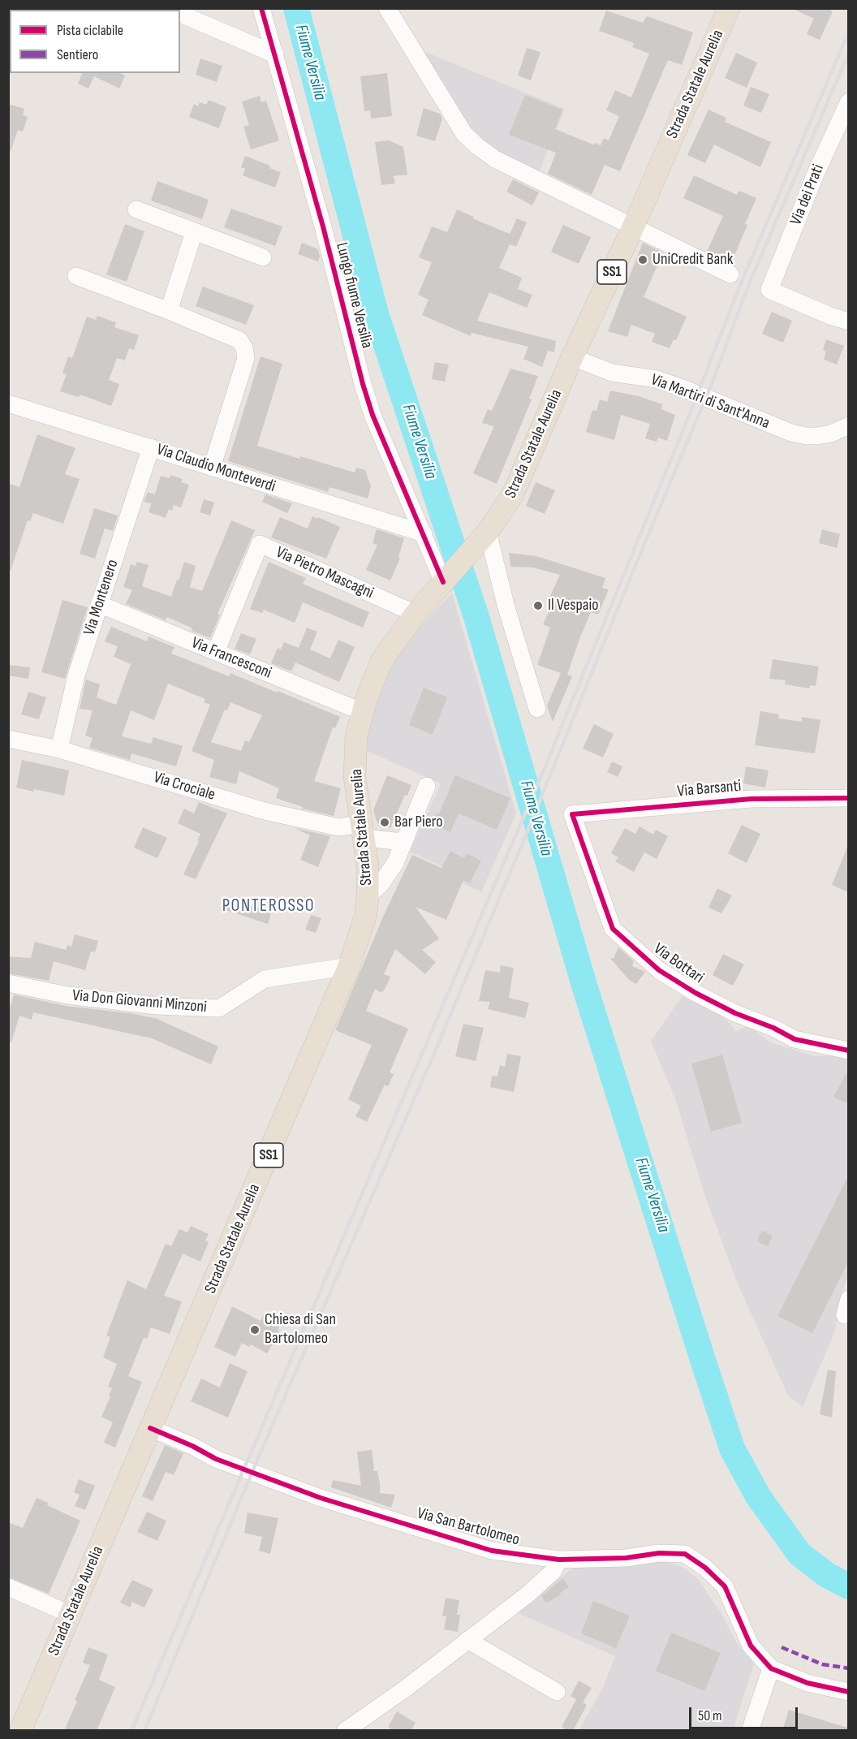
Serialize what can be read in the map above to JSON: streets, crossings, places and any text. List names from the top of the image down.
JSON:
{
  "streets": {
    "main road": ["Strada Statale Aurelia", "SS1"],
    "street": [
      "Via dei Prati",
      "Lungo fiume Versilia",
      "Via Martiri di Sant'Anna",
      "Via Claudio Monteverdi",
      "Via Pietro Mascagni",
      "Via Montenero",
      "Via Francesconi",
      "Via Crociale",
      "Via Barsanti",
      "Via Bottari",
      "Via Don Giovanni Minzoni",
      "Via San Bartolomeo"
    ]
  },
  "crossings": [
    ["Strada Statale Aurelia", "Lungo fiume Versilia"],
    ["Strada Statale Aurelia", "Via Martiri di Sant'Anna"],
    ["Strada Statale Aurelia", "Via Pietro Mascagni"],
    ["Strada Statale Aurelia", "Via Francesconi"],
    ["Strada Statale Aurelia", "Via Crociale"],
    ["Strada Statale Aurelia", "Via Don Giovanni Minzoni"],
    ["Strada Statale Aurelia", "Via San Bartolomeo"],
    ["Lungo fiume Versilia", "Via Claudio Monteverdi"],
    ["Via Claudio Monteverdi", "Via Montenero"],
    ["Via Pietro Mascagni", "Via Francesconi"],
    ["Via Montenero", "Via Francesconi"],
    ["Via Montenero", "Via Crociale"],
    ["Via Barsanti", "Via Bottari"]
  ],
  "districts": ["PONTEROSSO"],
  "water": ["Fiume Versilia"],
  "places": [
    "UniCredit Bank",
    "Il Vespaio",
    "Bar Piero",
    "Chiesa di San Bartolomeo"
  ],
  "legend": ["Pista ciclabile", "Sentiero"],
  "scale_bar": "50 m"
}
